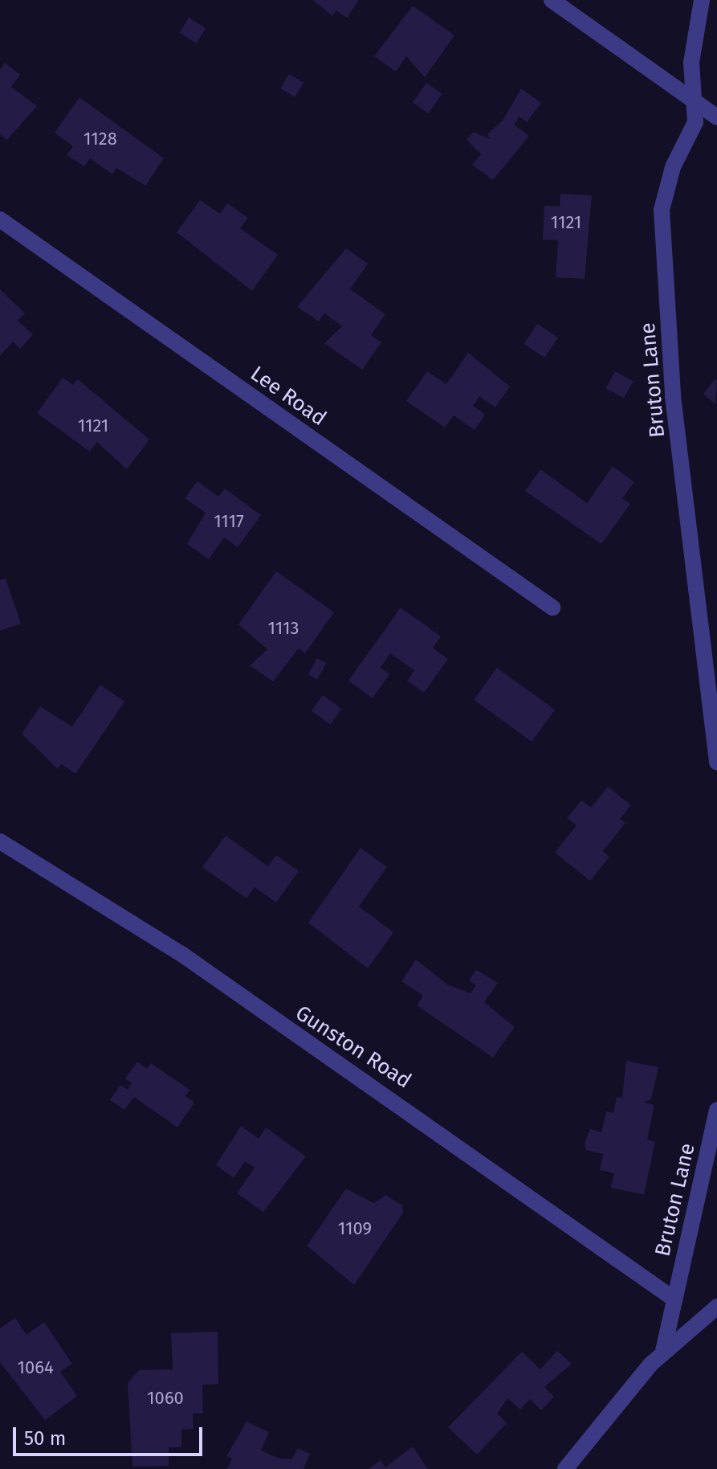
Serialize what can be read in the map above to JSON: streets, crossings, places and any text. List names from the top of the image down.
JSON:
{
  "streets": {
    "street": ["Bruton Lane", "Lee Road", "Gunston Road"]
  },
  "crossings": [
    ["Bruton Lane", "Gunston Road"]
  ],
  "house_numbers": [
    "1128",
    "1121",
    "1121",
    "1117",
    "1113",
    "1109",
    "1064",
    "1060"
  ],
  "scale_bar": "50 m"
}
